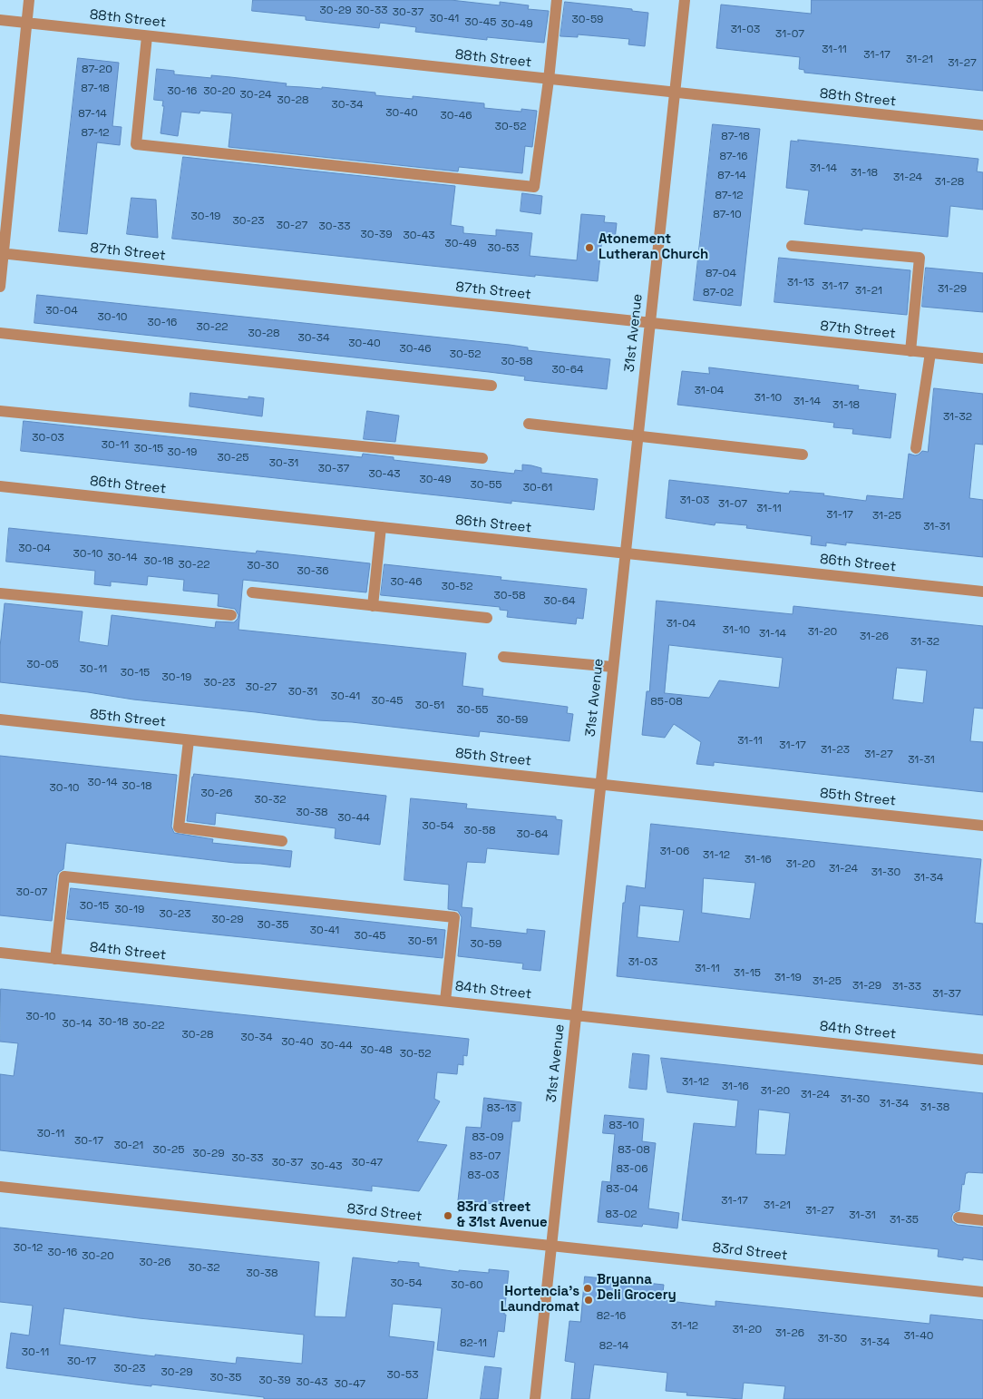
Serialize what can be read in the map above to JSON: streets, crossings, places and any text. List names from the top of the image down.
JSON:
{
  "streets": {
    "street": [
      "88th Street",
      "87th Street",
      "31st Avenue",
      "86th Street",
      "85th Street",
      "84th Street",
      "83rd Street"
    ]
  },
  "crossings": [
    ["88th Street", "31st Avenue"],
    ["87th Street", "31st Avenue"],
    ["31st Avenue", "86th Street"],
    ["31st Avenue", "85th Street"],
    ["31st Avenue", "84th Street"],
    ["31st Avenue", "83rd Street"]
  ],
  "places": [
    "Atonement Lutheran Church",
    "83rd street & 31st Avenue",
    "Bryanna Deli Grocery",
    "Hortencia’s Laundromat"
  ],
  "house_numbers": [
    "30-29",
    "30-33",
    "30-37",
    "30-41",
    "30-59",
    "30-45",
    "30-49",
    "31-03",
    "31-07",
    "31-11",
    "31-17",
    "31-21",
    "31-27",
    "87-20",
    "87-18",
    "30-16",
    "30-20",
    "30-24",
    "30-28",
    "30-34",
    "30-40",
    "87-14",
    "30-46",
    "30-52",
    "87-12",
    "87-18",
    "87-16",
    "31-14",
    "31-18",
    "87-14",
    "31-24",
    "31-28",
    "87-12",
    "87-10",
    "30-19",
    "30-23",
    "30-27",
    "30-33",
    "30-39",
    "30-43",
    "30-49",
    "30-53",
    "87-04",
    "31-13",
    "31-17",
    "31-29",
    "31-21",
    "87-02",
    "30-04",
    "30-10",
    "30-16",
    "30-22",
    "30-28",
    "30-34",
    "30-40",
    "30-46",
    "30-52",
    "30-58",
    "30-64",
    "31-04",
    "31-10",
    "31-14",
    "31-18",
    "31-32",
    "30-03",
    "30-11",
    "30-15",
    "30-19",
    "30-25",
    "30-31",
    "30-37",
    "30-43",
    "30-49",
    "30-55",
    "30-61",
    "31-03",
    "31-07",
    "31-11",
    "31-17",
    "31-25",
    "31-31",
    "30-04",
    "30-10",
    "30-14",
    "30-18",
    "30-22",
    "30-30",
    "30-36",
    "30-46",
    "30-52",
    "30-58",
    "30-64",
    "31-04",
    "31-10",
    "31-20",
    "31-14",
    "31-26",
    "31-32",
    "30-05",
    "30-11",
    "30-15",
    "30-19",
    "30-23",
    "30-27",
    "30-31",
    "30-41",
    "30-45",
    "85-08",
    "30-51",
    "30-55",
    "30-59",
    "31-11",
    "31-17",
    "31-23",
    "31-27",
    "31-31",
    "30-14",
    "30-18",
    "30-10",
    "30-26",
    "30-32",
    "30-38",
    "30-44",
    "30-54",
    "30-58",
    "30-64",
    "31-06",
    "31-12",
    "31-16",
    "31-20",
    "31-24",
    "31-30",
    "31-34",
    "30-07",
    "30-15",
    "30-19",
    "30-23",
    "30-29",
    "30-35",
    "30-41",
    "30-45",
    "30-51",
    "30-59",
    "31-03",
    "31-11",
    "31-15",
    "31-19",
    "31-25",
    "31-29",
    "31-33",
    "31-37",
    "30-10",
    "30-18",
    "30-14",
    "30-22",
    "30-28",
    "30-34",
    "30-40",
    "30-44",
    "30-48",
    "30-52",
    "31-12",
    "31-16",
    "31-20",
    "31-24",
    "31-30",
    "31-34",
    "31-38",
    "83-13",
    "83-10",
    "30-11",
    "83-09",
    "30-17",
    "30-21",
    "30-25",
    "83-08",
    "30-29",
    "83-07",
    "30-33",
    "30-37",
    "30-47",
    "30-43",
    "83-06",
    "83-03",
    "83-04",
    "31-17",
    "31-21",
    "31-27",
    "83-02",
    "31-31",
    "31-35",
    "30-12",
    "30-16",
    "30-20",
    "30-26",
    "30-32",
    "30-38",
    "30-54",
    "30-60",
    "82-16",
    "31-12",
    "31-20",
    "31-26",
    "31-40",
    "31-30",
    "31-34",
    "82-11",
    "82-14",
    "30-11",
    "30-17",
    "30-23",
    "30-29",
    "30-53",
    "30-35",
    "30-39",
    "30-43",
    "30-47"
  ]
}
